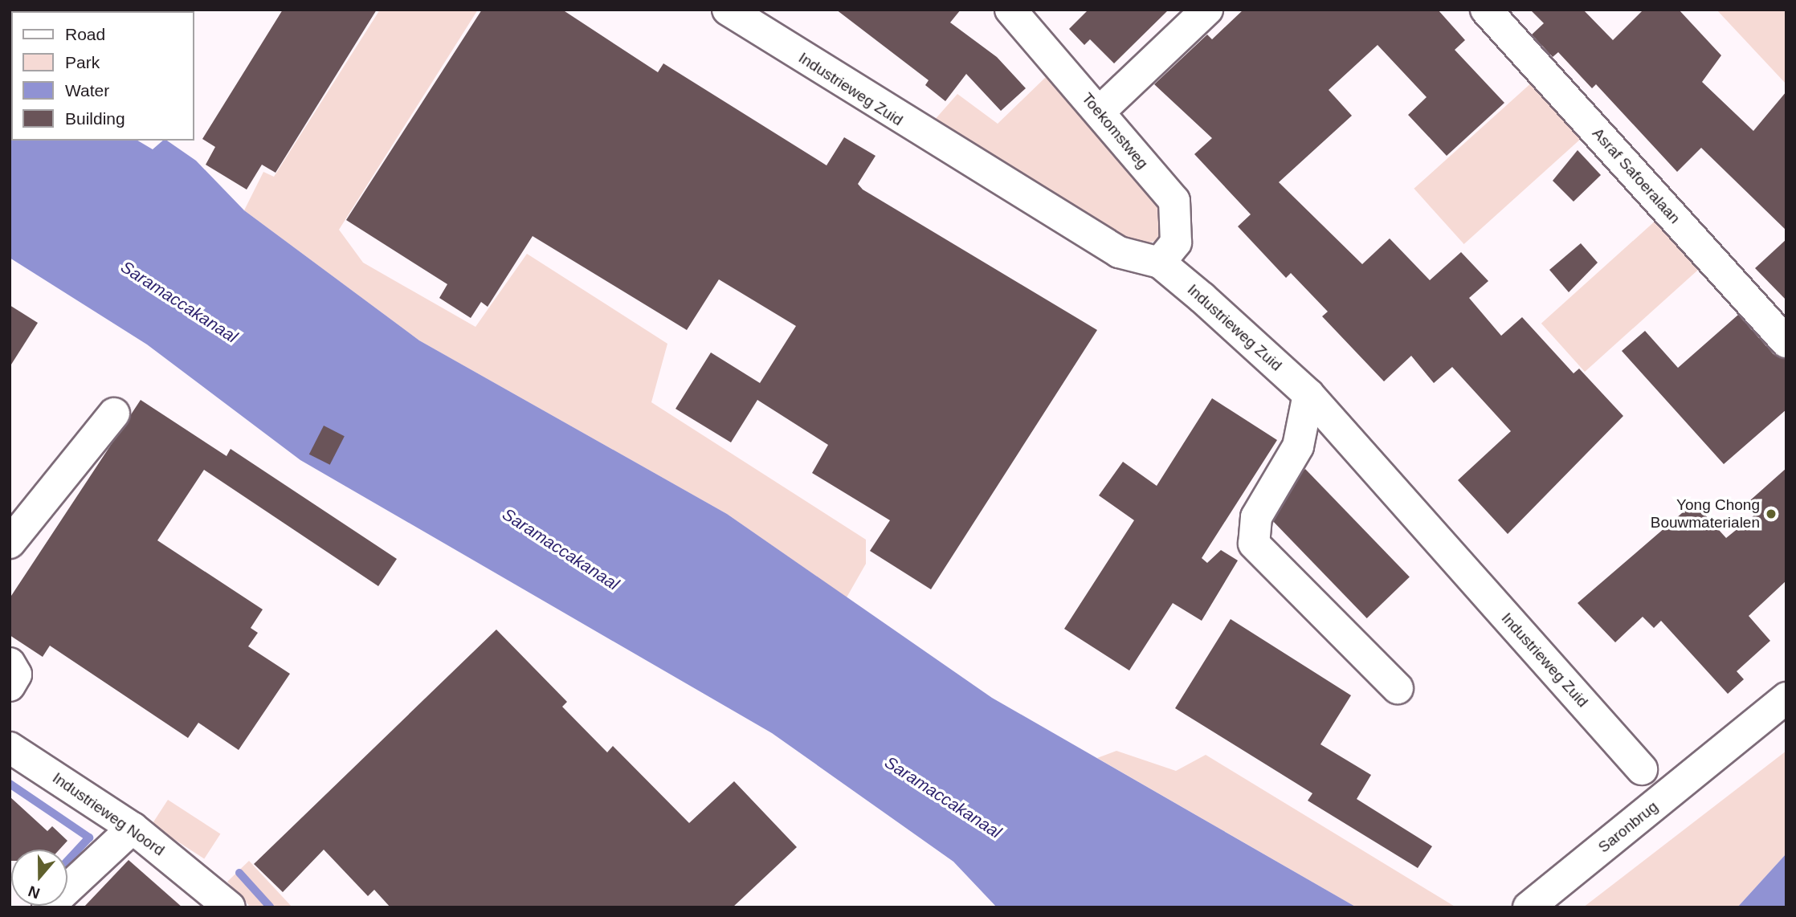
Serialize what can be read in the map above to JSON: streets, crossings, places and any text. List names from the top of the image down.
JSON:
{
  "streets": {
    "street": [
      "Industrieweg Zuid",
      "Toekomstweg",
      "Asraf Safoeralaan",
      "Industrieweg Noord",
      "Saronbrug"
    ]
  },
  "crossings": [
    ["Industrieweg Zuid", "Toekomstweg"]
  ],
  "water": ["Saramaccakanaal"],
  "places": ["Yong Chong Bouwmaterialen"],
  "legend": [
    "Road",
    "Park",
    "Water",
    "Building"
  ],
  "north": "bottom"
}
